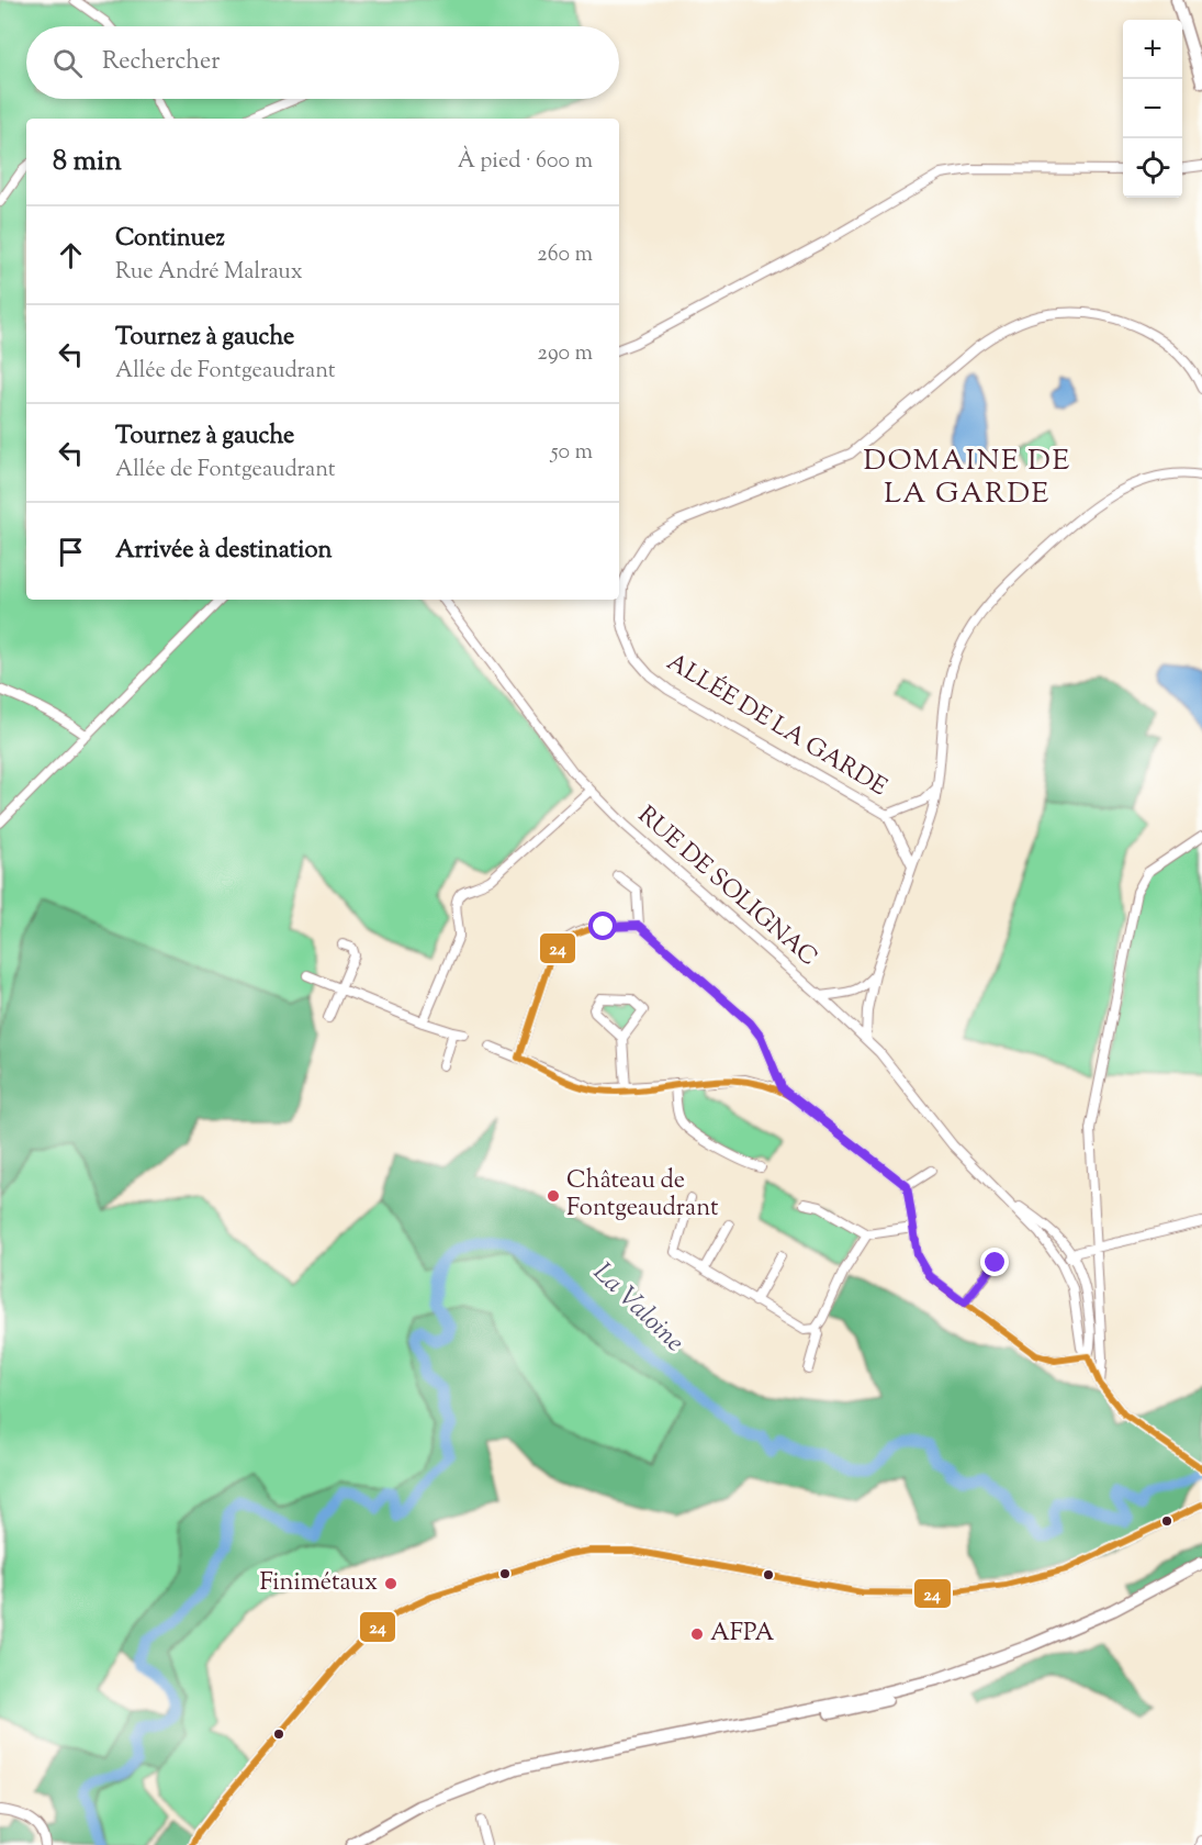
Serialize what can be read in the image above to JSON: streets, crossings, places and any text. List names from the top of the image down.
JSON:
{
  "streets": {
    "street": ["ALLÉE DE LA GARDE", "RUE DE SOLIGNAC"]
  },
  "districts": ["DOMAINE DE LA GARDE"],
  "water": ["La Valoine"],
  "places": ["Château de Fontgeaudrant", "Finimétaux", "AFPA"],
  "lines": ["transit line 24"],
  "page": {
    "map_buttons": ["+", "−"],
    "search": "Rechercher",
    "heading": ["8 min", "À pied · 600 m"],
    "list": [
      ["Continuez", "Rue André Malraux", "260 m"],
      ["Tournez à gauche", "Allée de Fontgeaudrant", "290 m"],
      ["Tournez à gauche", "Allée de Fontgeaudrant", "50 m"],
      "Arrivée à destination"
    ]
  }
}
